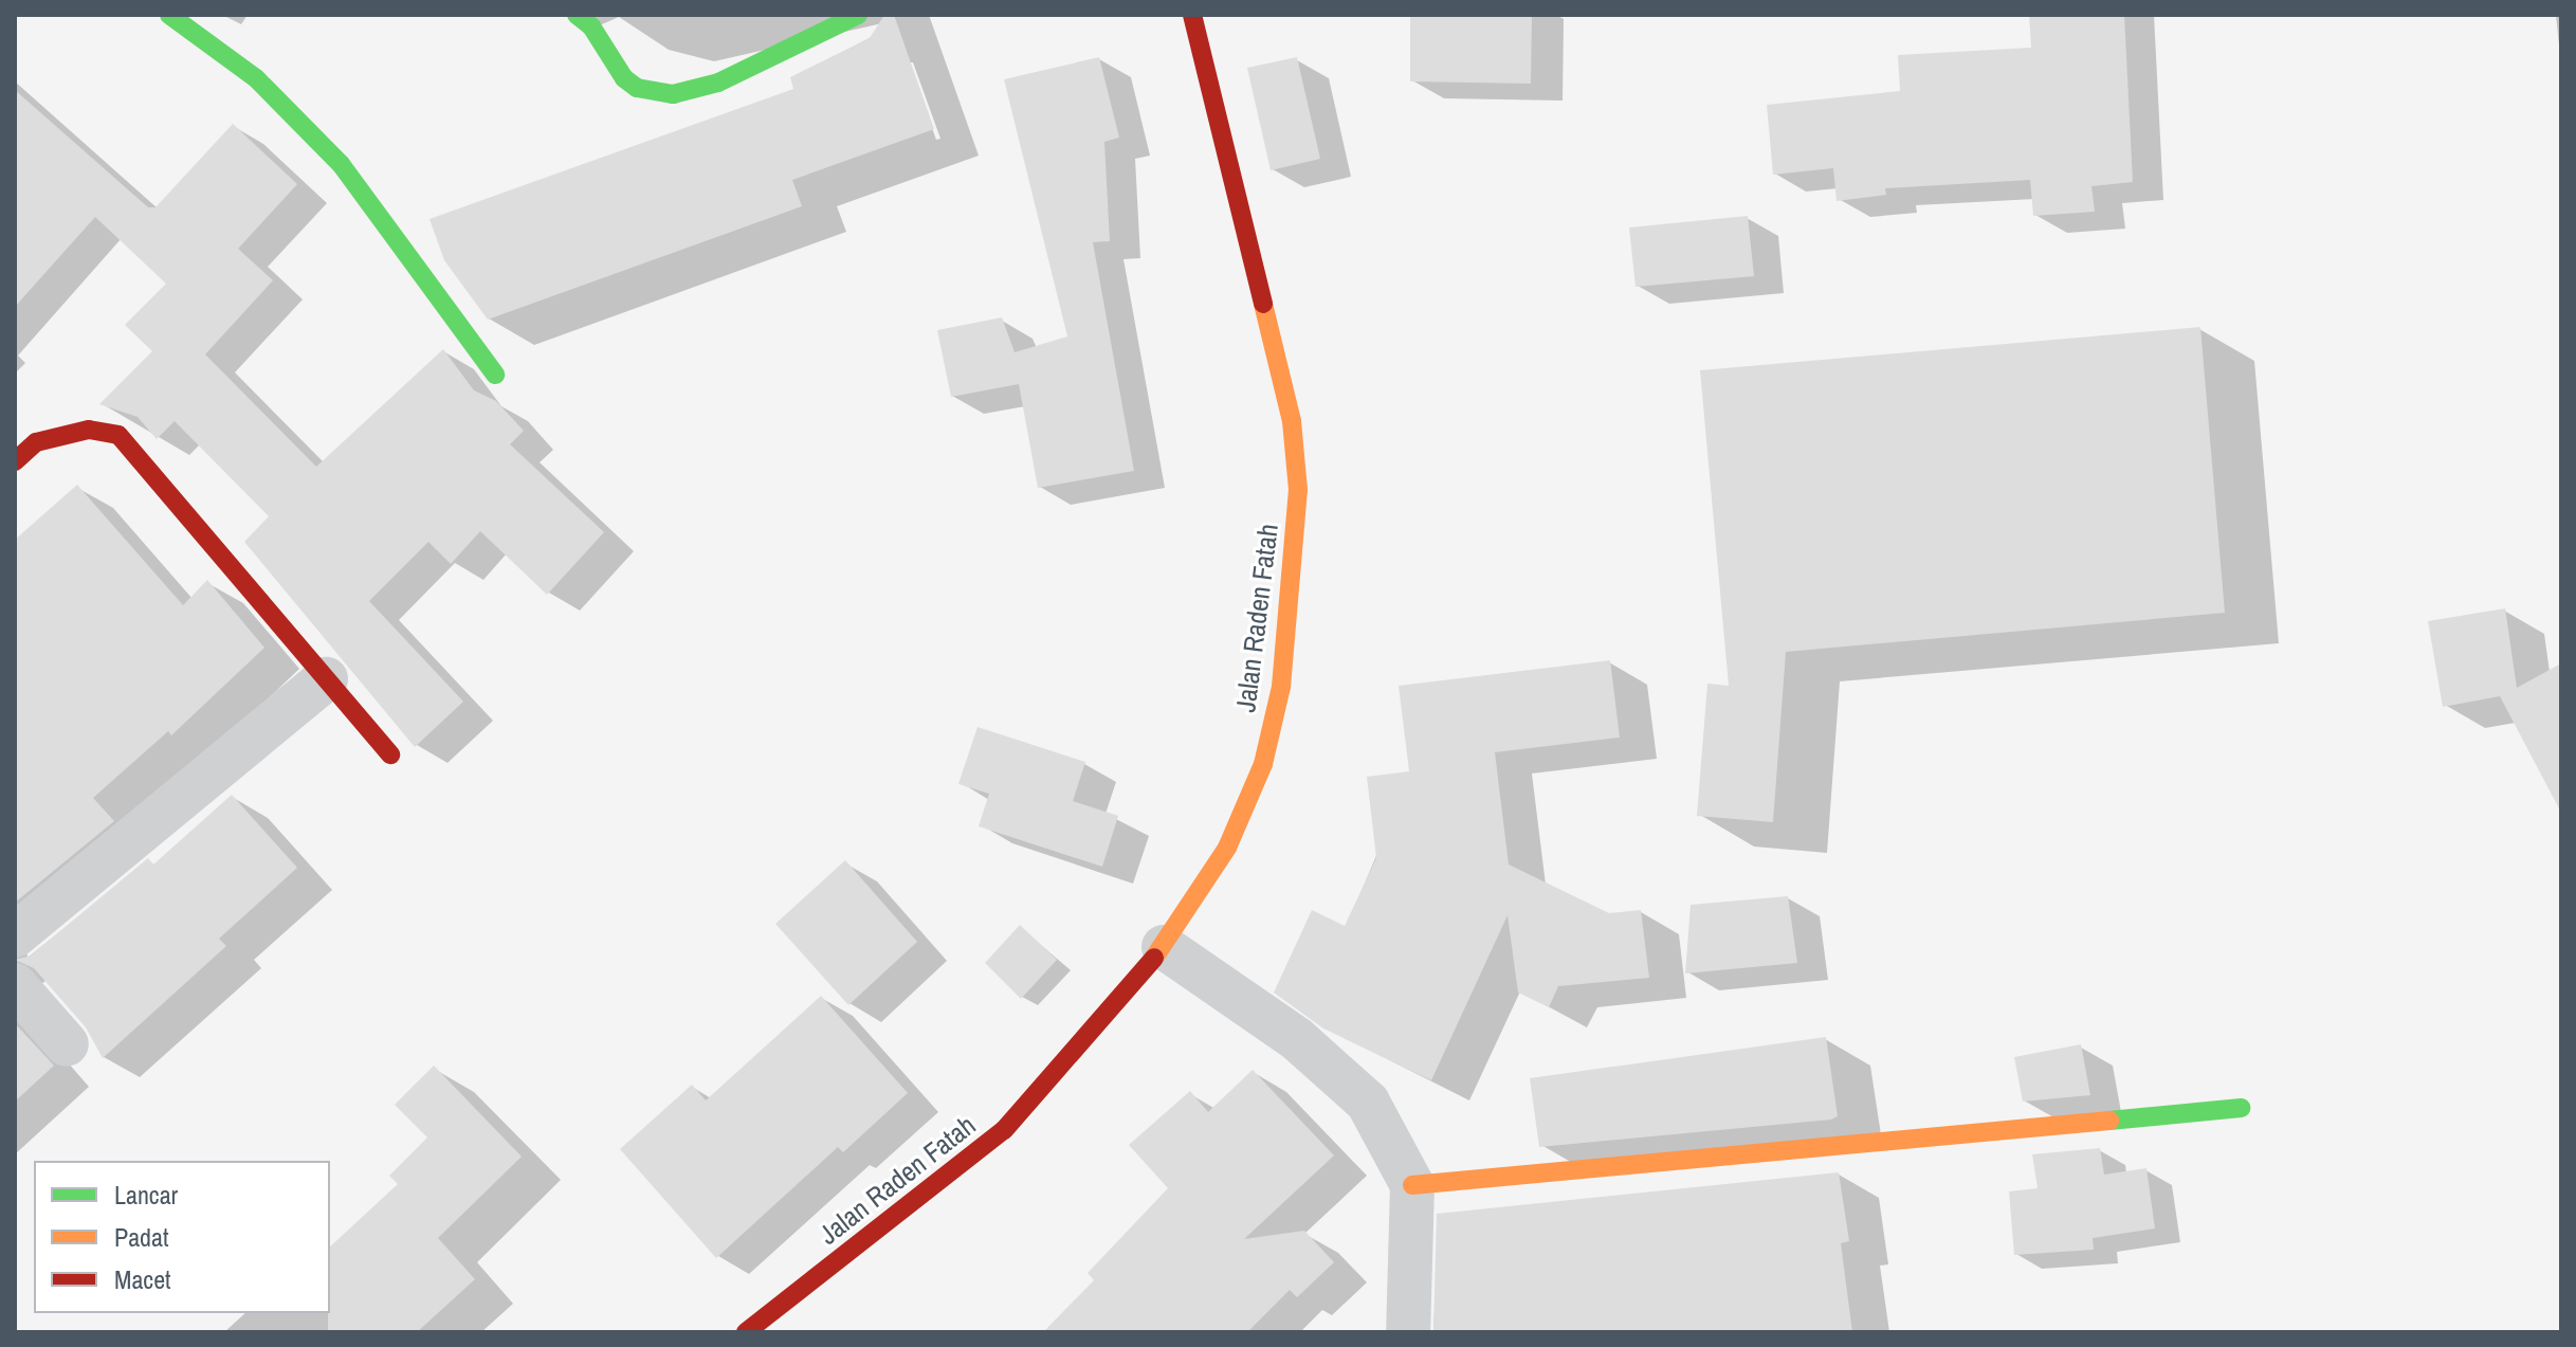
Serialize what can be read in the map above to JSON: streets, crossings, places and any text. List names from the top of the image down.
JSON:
{
  "streets": {
    "main road": ["Jalan Raden Fatah"]
  },
  "legend": ["Lancar", "Padat", "Macet"]
}
